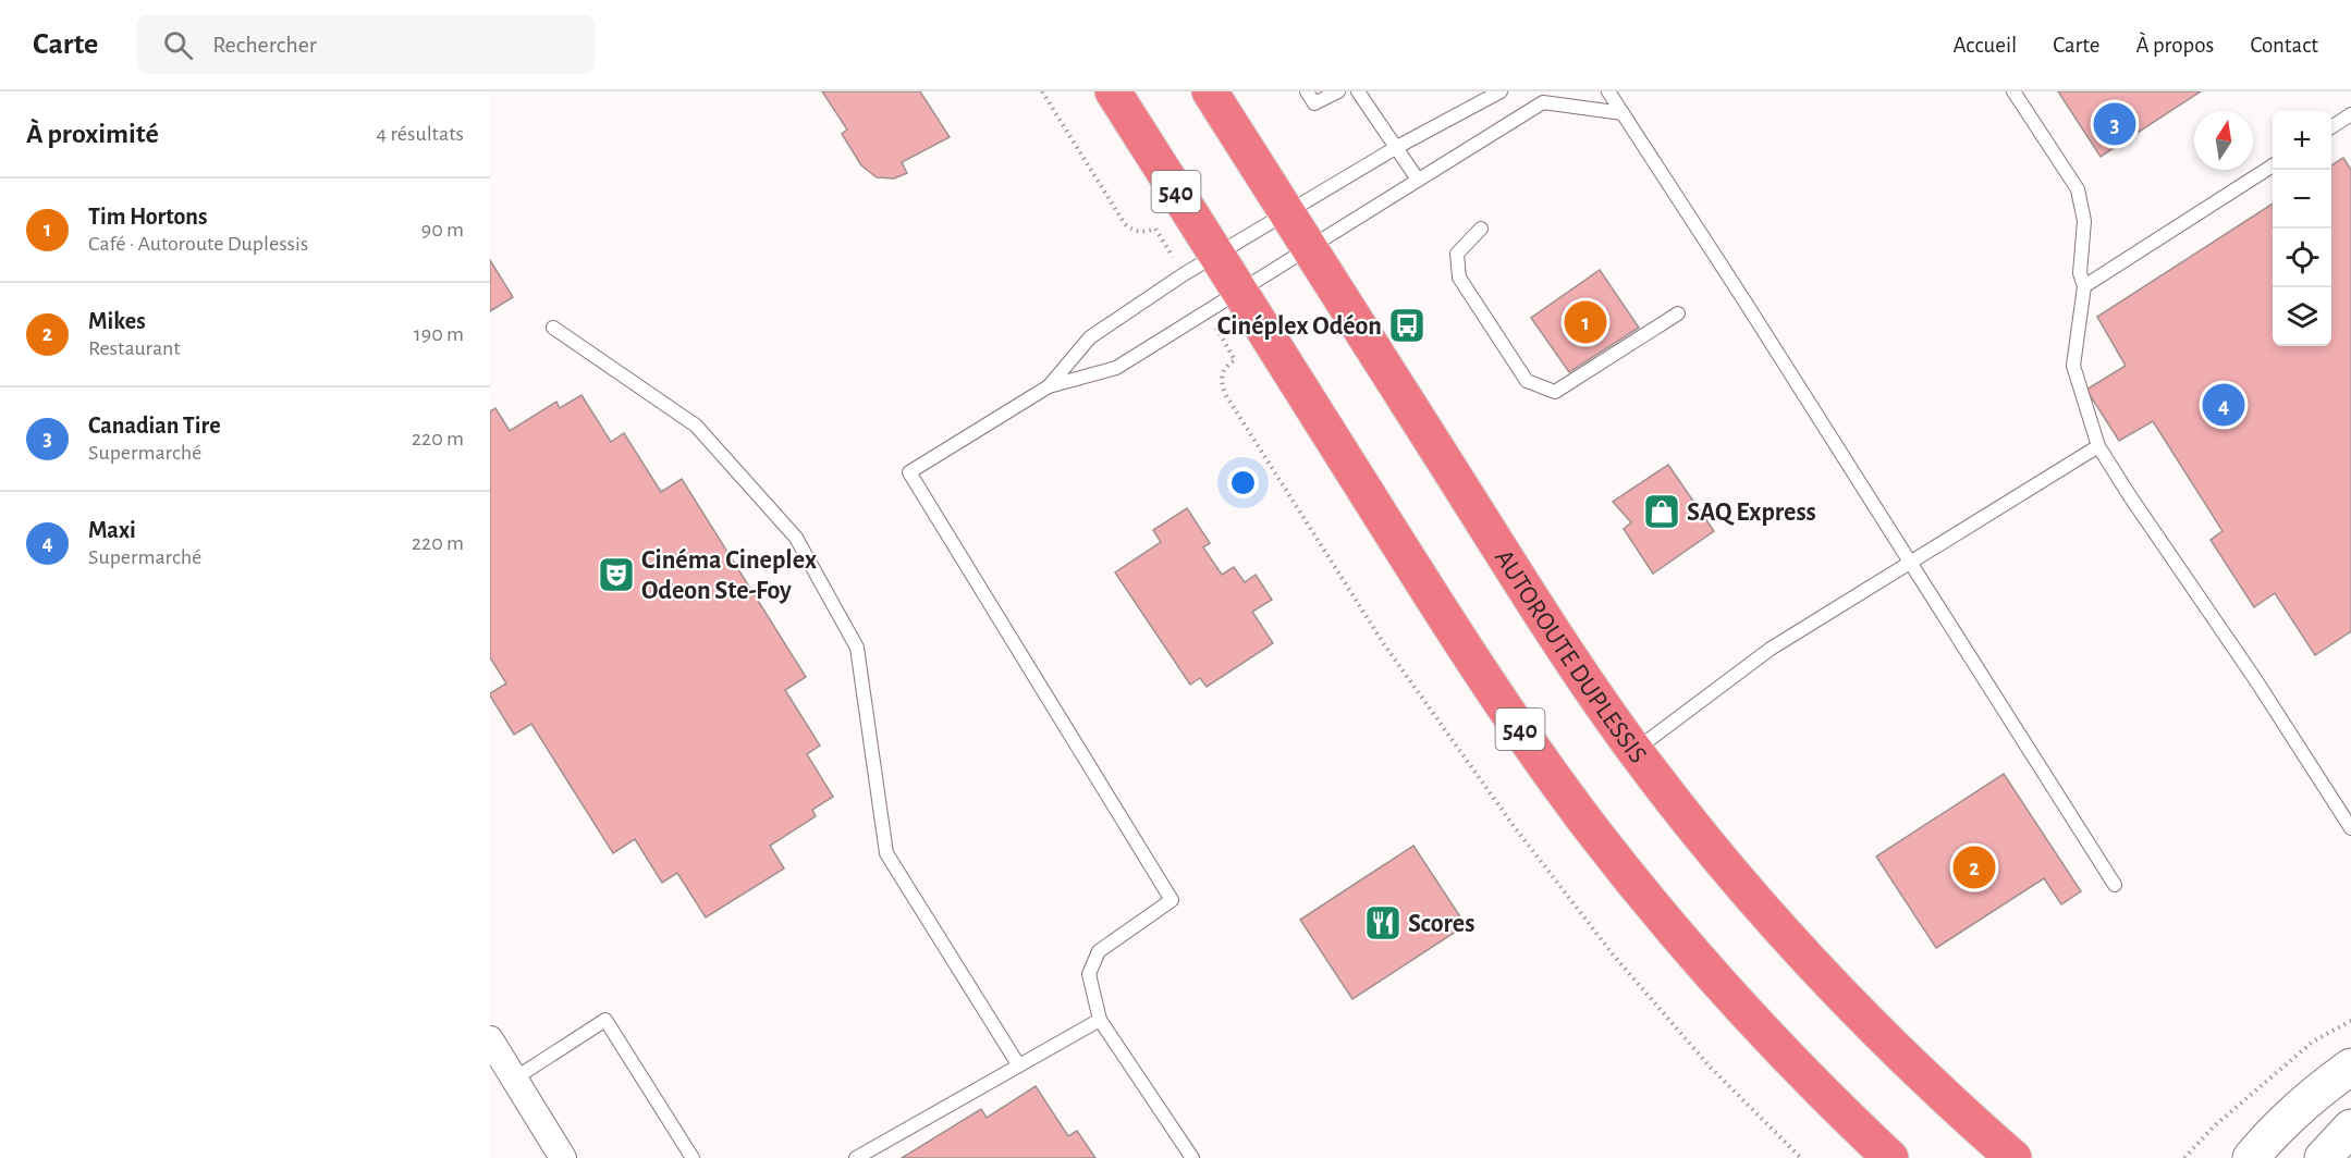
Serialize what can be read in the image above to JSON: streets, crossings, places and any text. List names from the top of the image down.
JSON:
{
  "streets": {
    "highway": ["540", "AUTOROUTE DUPLESSIS"]
  },
  "places": {
    "bus stop": ["Cinéplex Odéon"],
    "shop": ["SAQ Express"],
    "theatre": ["Cinéma Cineplex Odeon Ste-Foy"],
    "restaurant": ["Scores"]
  },
  "north": "top",
  "page": {
    "header": "Carte",
    "search": "Rechercher",
    "nav": [
      "Accueil",
      "Carte",
      "À propos",
      "Contact"
    ],
    "heading": ["À proximité", "4 résultats"],
    "pins": [
      "3",
      "1",
      "4",
      "2"
    ],
    "map_buttons": ["+", "−"],
    "list": [
      {
        "mark": "1",
        "name": "Tim Hortons",
        "note": "Café · Autoroute Duplessis",
        "value": "90 m"
      },
      {
        "mark": "2",
        "name": "Mikes",
        "note": "Restaurant",
        "value": "190 m"
      },
      {
        "mark": "3",
        "name": "Canadian Tire",
        "note": "Supermarché",
        "value": "220 m"
      },
      {
        "mark": "4",
        "name": "Maxi",
        "note": "Supermarché",
        "value": "220 m"
      }
    ]
  }
}
